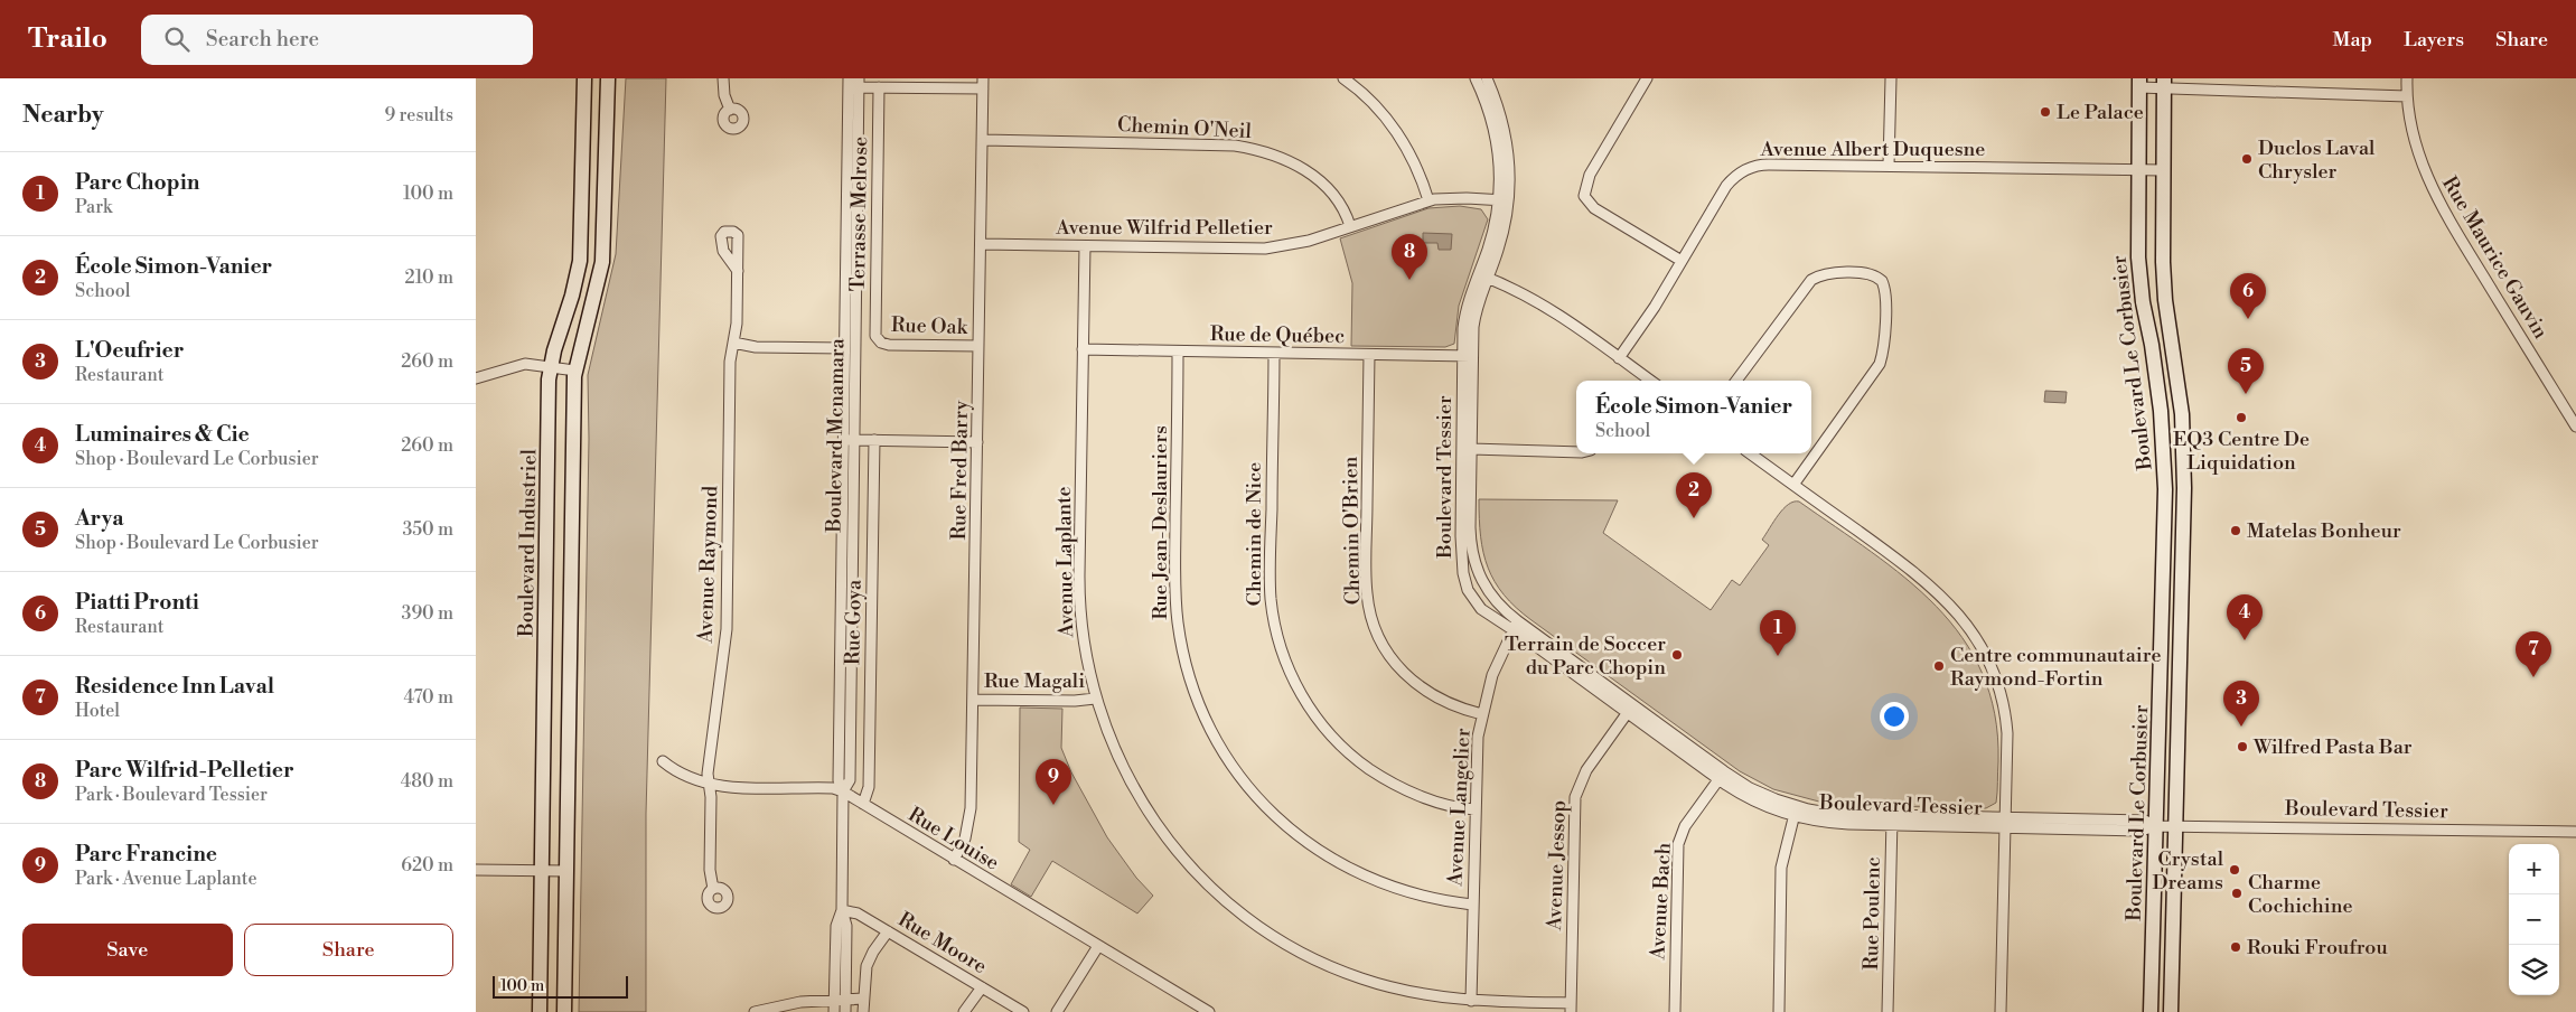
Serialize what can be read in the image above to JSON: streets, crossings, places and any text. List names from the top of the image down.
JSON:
{
  "streets": {
    "street": [
      "Chemin O'Neil",
      "Avenue Albert Duquesne",
      "Terrasse Melrose",
      "Avenue Wilfrid Pelletier",
      "Rue Maurice Gauvin",
      "Rue Oak",
      "Rue de Québec",
      "Boulevard Le Corbusier",
      "Boulevard Mcnamara",
      "Rue Fred Barry",
      "Boulevard Tessier",
      "Rue Jean-Deslauriers",
      "Chemin O'Brien",
      "Chemin de Nice",
      "Boulevard Industriel",
      "Avenue Laplante",
      "Avenue Raymond",
      "Rue Goya",
      "Rue Magali",
      "Avenue Langelier",
      "Rue Louise",
      "Avenue Jessop",
      "Avenue Bach",
      "Rue Poulenc",
      "Rue Moore"
    ]
  },
  "crossings": [
    ["Chemin O'Neil", "Avenue Wilfrid Pelletier"],
    ["Chemin O'Neil", "Rue Fred Barry"],
    ["Avenue Albert Duquesne", "Boulevard Le Corbusier"],
    ["Terrasse Melrose", "Rue Oak"],
    ["Avenue Wilfrid Pelletier", "Rue Fred Barry"],
    ["Avenue Wilfrid Pelletier", "Boulevard Tessier"],
    ["Avenue Wilfrid Pelletier", "Avenue Laplante"],
    ["Rue Oak", "Rue Fred Barry"],
    ["Rue de Québec", "Boulevard Tessier"],
    ["Rue de Québec", "Rue Jean-Deslauriers"],
    ["Rue de Québec", "Chemin O'Brien"],
    ["Rue de Québec", "Chemin de Nice"],
    ["Rue de Québec", "Avenue Laplante"],
    ["Boulevard Le Corbusier", "Boulevard Tessier"],
    ["Boulevard Mcnamara", "Rue Louise"],
    ["Boulevard Mcnamara", "Rue Moore"],
    ["Rue Fred Barry", "Rue Magali"],
    ["Rue Fred Barry", "Rue Louise"],
    ["Boulevard Tessier", "Avenue Langelier"],
    ["Boulevard Tessier", "Avenue Jessop"],
    ["Boulevard Tessier", "Avenue Bach"],
    ["Boulevard Tessier", "Rue Poulenc"],
    ["Rue Jean-Deslauriers", "Avenue Langelier"],
    ["Chemin O'Brien", "Avenue Langelier"],
    ["Chemin de Nice", "Avenue Langelier"],
    ["Avenue Laplante", "Rue Magali"],
    ["Avenue Laplante", "Avenue Langelier"],
    ["Avenue Laplante", "Avenue Jessop"],
    ["Avenue Raymond", "Rue Louise"],
    ["Rue Goya", "Rue Louise"]
  ],
  "places": [
    "Le Palace",
    "Duclos Laval Chrysler",
    "EQ3 Centre De Liquidation",
    "Matelas Bonheur",
    "Terrain de Soccer du Parc Chopin",
    "Centre communautaire Raymond-Fortin",
    "Wilfred Pasta Bar",
    "Crystal Dreams",
    "Charme Cochichine",
    "Rouki Froufrou"
  ],
  "scale_bar": "100 m",
  "page": {
    "header": "Trailo",
    "search": "Search here",
    "nav": ["Map", "Layers", "Share"],
    "heading": ["Nearby", "9 results"],
    "list": [
      {
        "mark": "1",
        "name": "Parc Chopin",
        "note": "Park",
        "value": "100 m"
      },
      {
        "mark": "2",
        "name": "École Simon-Vanier",
        "note": "School",
        "value": "210 m"
      },
      {
        "mark": "3",
        "name": "L'Oeufrier",
        "note": "Restaurant",
        "value": "260 m"
      },
      {
        "mark": "4",
        "name": "Luminaires & Cie",
        "note": "Shop · Boulevard Le Corbusier",
        "value": "260 m"
      },
      {
        "mark": "5",
        "name": "Arya",
        "note": "Shop · Boulevard Le Corbusier",
        "value": "350 m"
      },
      {
        "mark": "6",
        "name": "Piatti Pronti",
        "note": "Restaurant",
        "value": "390 m"
      },
      {
        "mark": "7",
        "name": "Residence Inn Laval",
        "note": "Hotel",
        "value": "470 m"
      },
      {
        "mark": "8",
        "name": "Parc Wilfrid-Pelletier",
        "note": "Park · Boulevard Tessier",
        "value": "480 m"
      },
      {
        "mark": "9",
        "name": "Parc Francine",
        "note": "Park · Avenue Laplante",
        "value": "620 m"
      }
    ],
    "pins": [
      "8",
      "6",
      "5",
      "2",
      "4",
      "1",
      "7",
      "3",
      "9"
    ],
    "popup": ["École Simon-Vanier", "School"],
    "map_buttons": ["+", "−"],
    "buttons": ["Save", "Share"],
    "scale": "100 m"
  }
}
